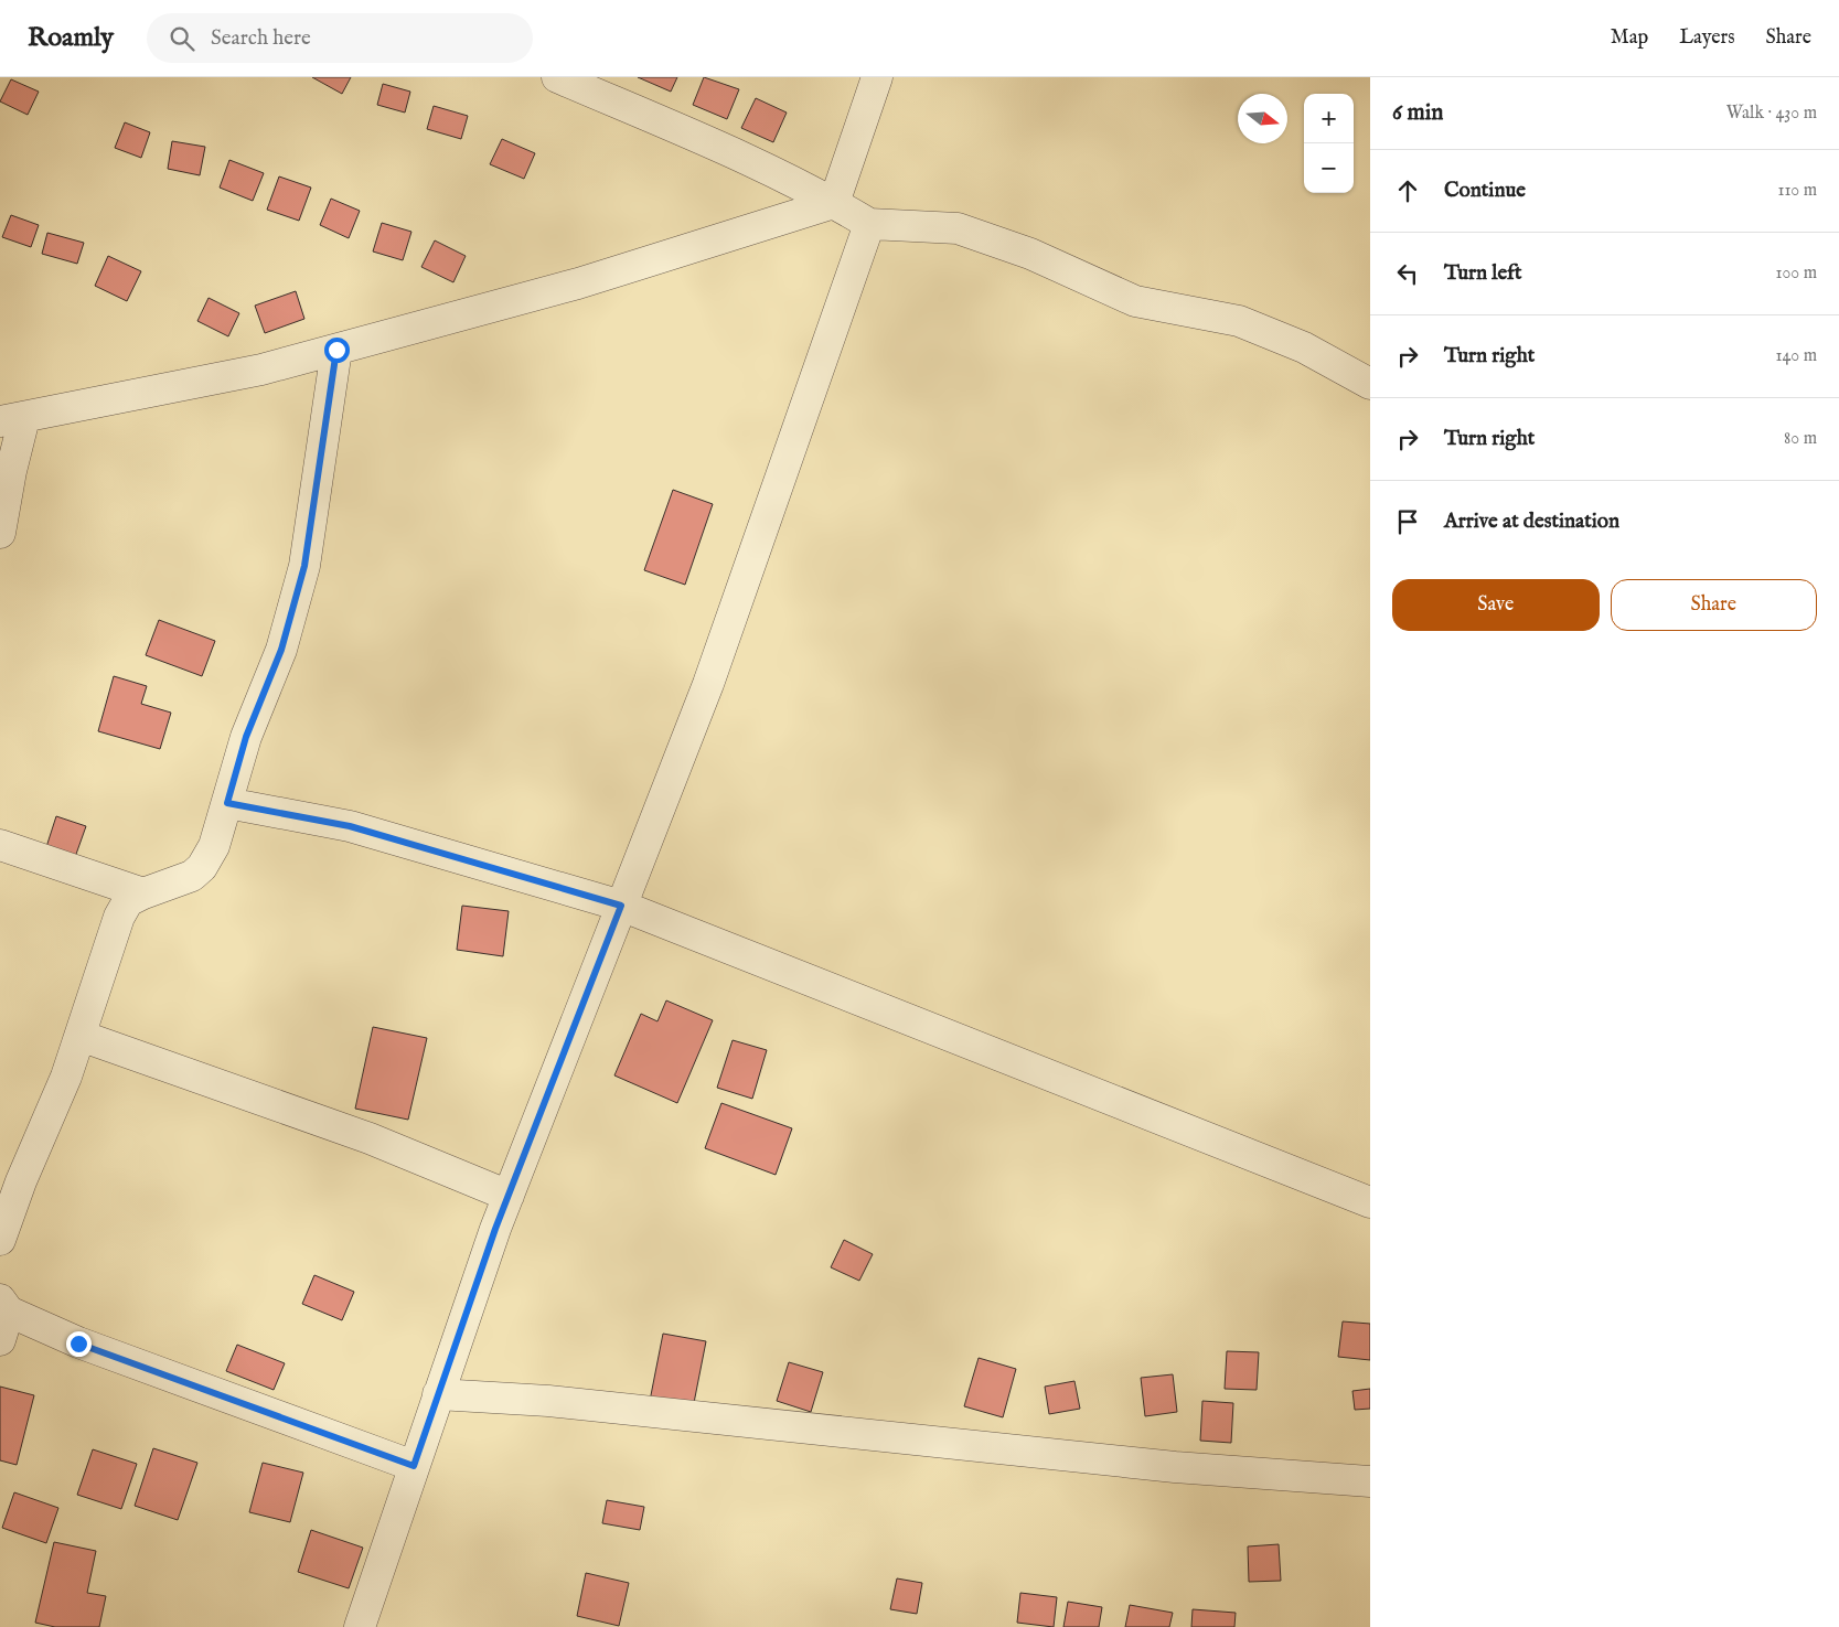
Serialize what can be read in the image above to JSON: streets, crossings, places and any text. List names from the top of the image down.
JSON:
{
  "north": "right",
  "page": {
    "header": "Roamly",
    "search": "Search here",
    "nav": ["Map", "Layers", "Share"],
    "heading": ["6 min", "Walk · 430 m"],
    "map_buttons": ["+", "−"],
    "list": [
      ["Continue", "110 m"],
      ["Turn left", "100 m"],
      ["Turn right", "140 m"],
      ["Turn right", "80 m"],
      "Arrive at destination"
    ],
    "buttons": ["Save", "Share"]
  }
}
